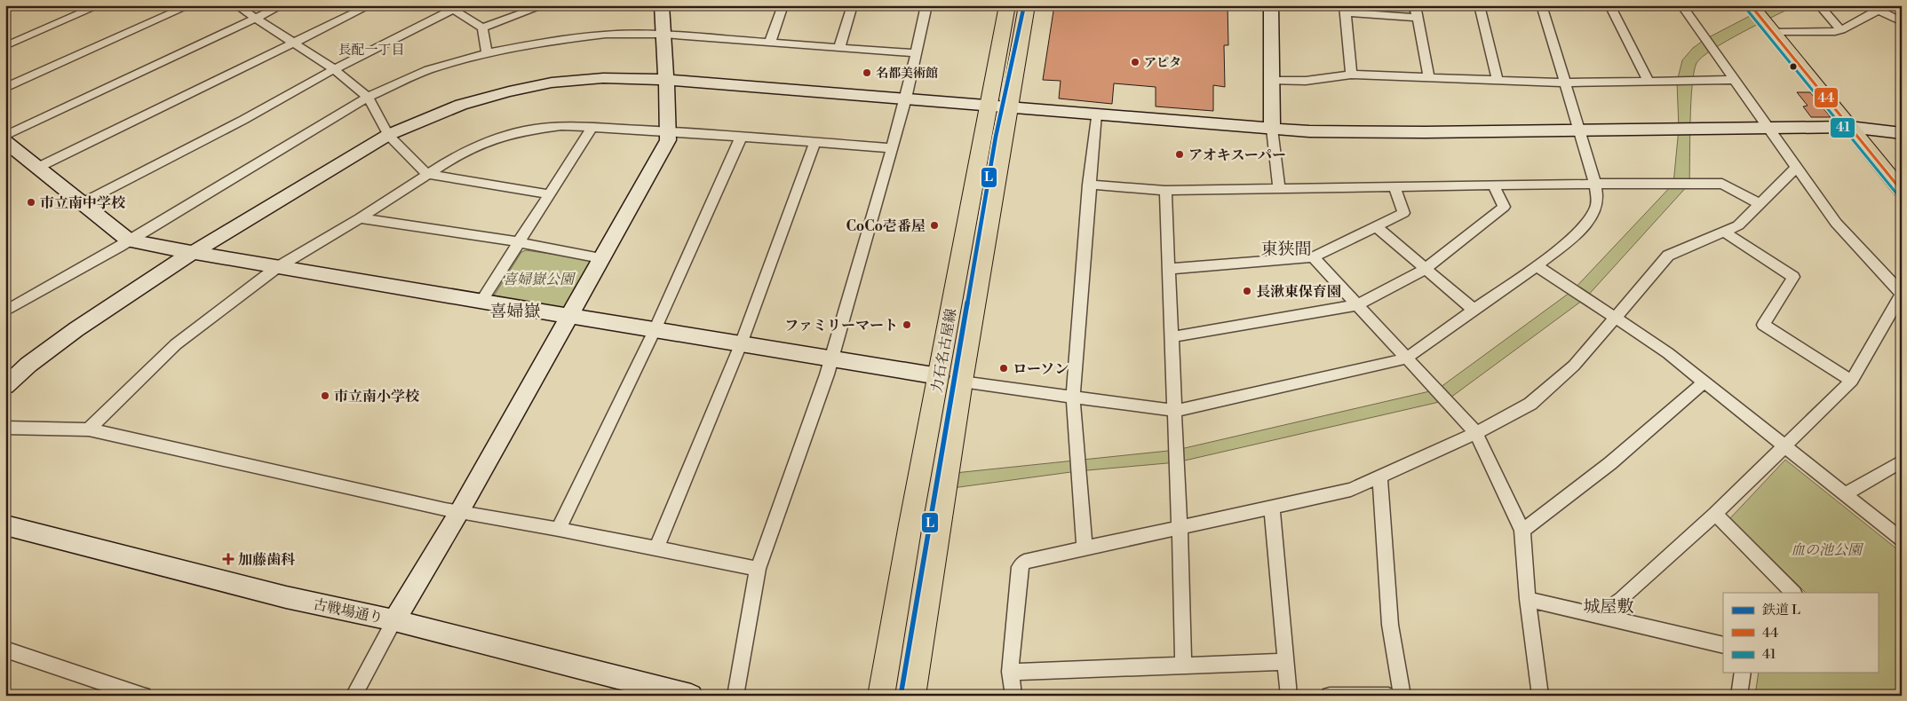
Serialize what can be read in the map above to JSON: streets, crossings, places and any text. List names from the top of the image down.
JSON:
{
  "streets": {
    "main road": ["力石名古屋線"],
    "street": ["古戦場通り"]
  },
  "districts": [
    "長配一丁目",
    "東狭間",
    "喜婦嶽",
    "城屋敷"
  ],
  "parks": ["喜婦嶽公園", "血の池公園"],
  "places": {
    "other": [
      "アピタ",
      "名都美術館",
      "アオキスーパー",
      "市立南中学校",
      "CoCo壱番屋",
      "長湫東保育園",
      "ファミリーマート",
      "ローソン",
      "市立南小学校"
    ],
    "health": ["加藤歯科"]
  },
  "lines": ["rail line L", "transit line 44", "transit line 41"],
  "legend": ["鉄道 L", "44", "41"]
}
